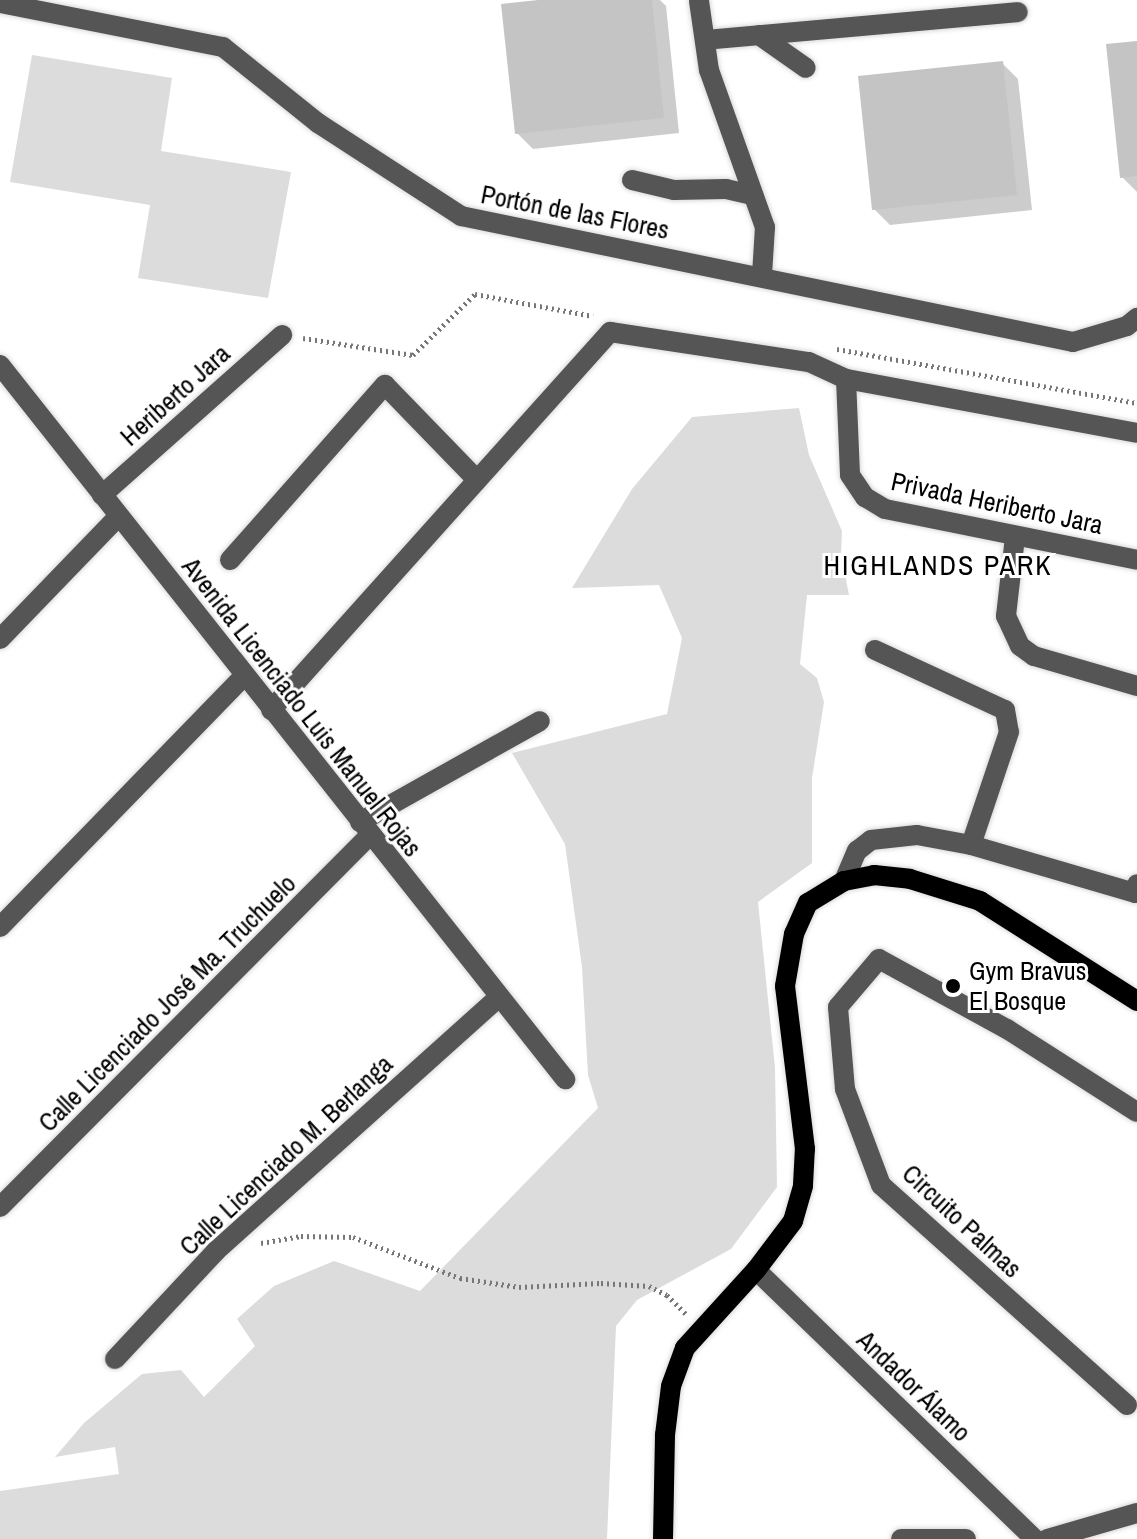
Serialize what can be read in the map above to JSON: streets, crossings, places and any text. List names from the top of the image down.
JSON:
{
  "streets": {
    "street": [
      "Portón de las Flores",
      "Heriberto Jara",
      "Privada Heriberto Jara",
      "Avenida Licenciado Luis Manuel Rojas",
      "Calle Licenciado José Ma. Truchuelo",
      "Calle Licenciado M. Berlanga",
      "Circuito Palmas",
      "Andador Álamo"
    ]
  },
  "crossings": [
    ["Heriberto Jara", "Avenida Licenciado Luis Manuel Rojas"],
    ["Avenida Licenciado Luis Manuel Rojas", "Calle Licenciado José Ma. Truchuelo"],
    ["Avenida Licenciado Luis Manuel Rojas", "Calle Licenciado M. Berlanga"]
  ],
  "districts": ["HIGHLANDS PARK"],
  "places": ["Gym Bravus El Bosque"]
}
